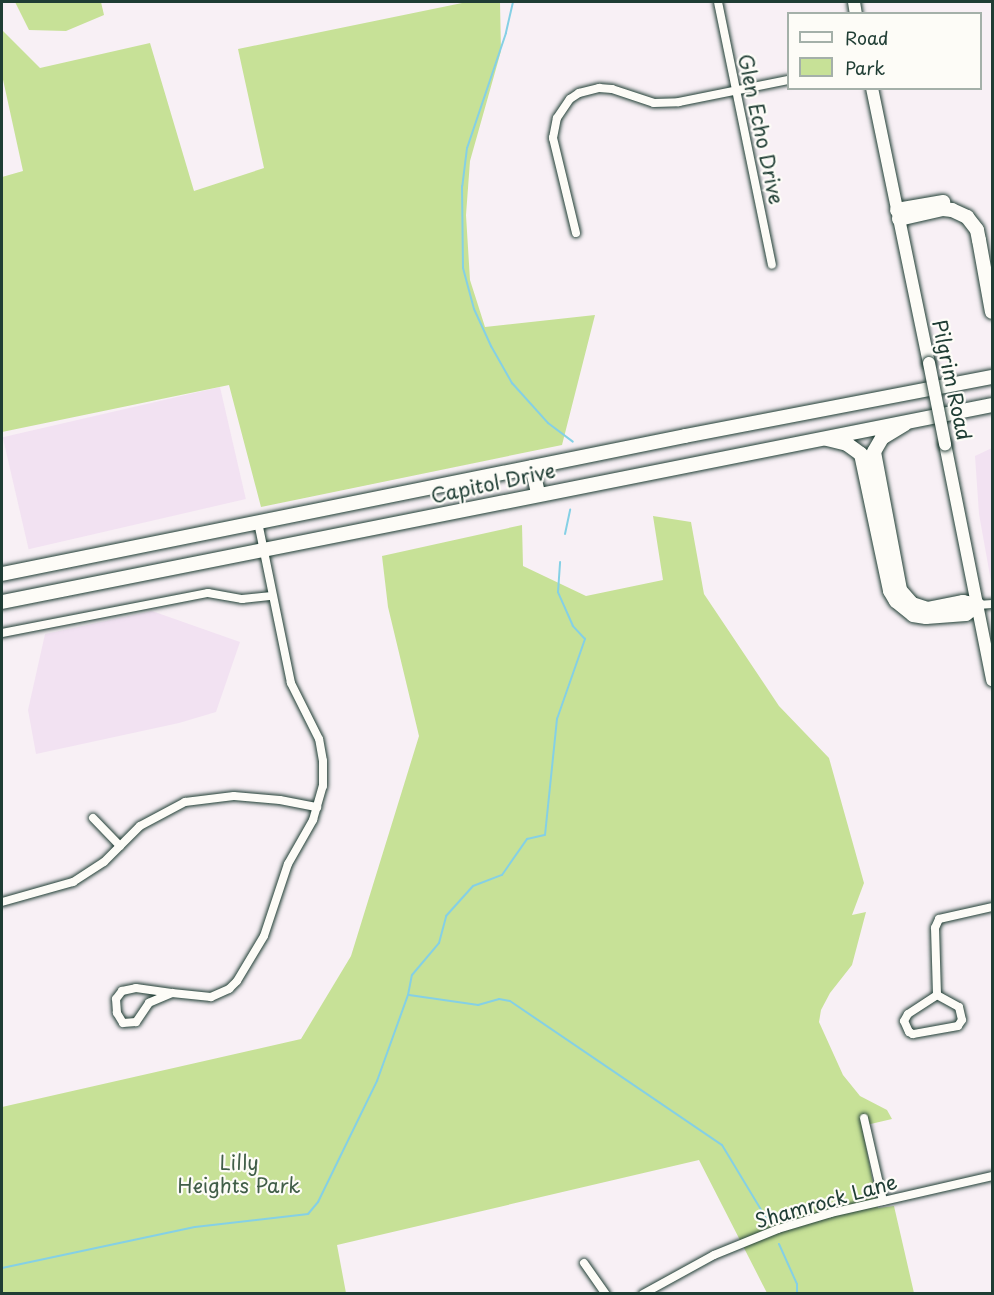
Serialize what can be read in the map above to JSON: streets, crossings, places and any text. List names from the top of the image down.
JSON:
{
  "streets": {
    "main road": ["Pilgrim Road", "Capitol Drive"],
    "street": ["Glen Echo Drive", "Shamrock Lane"]
  },
  "parks": ["Lilly Heights Park"],
  "legend": ["Road", "Park"]
}
